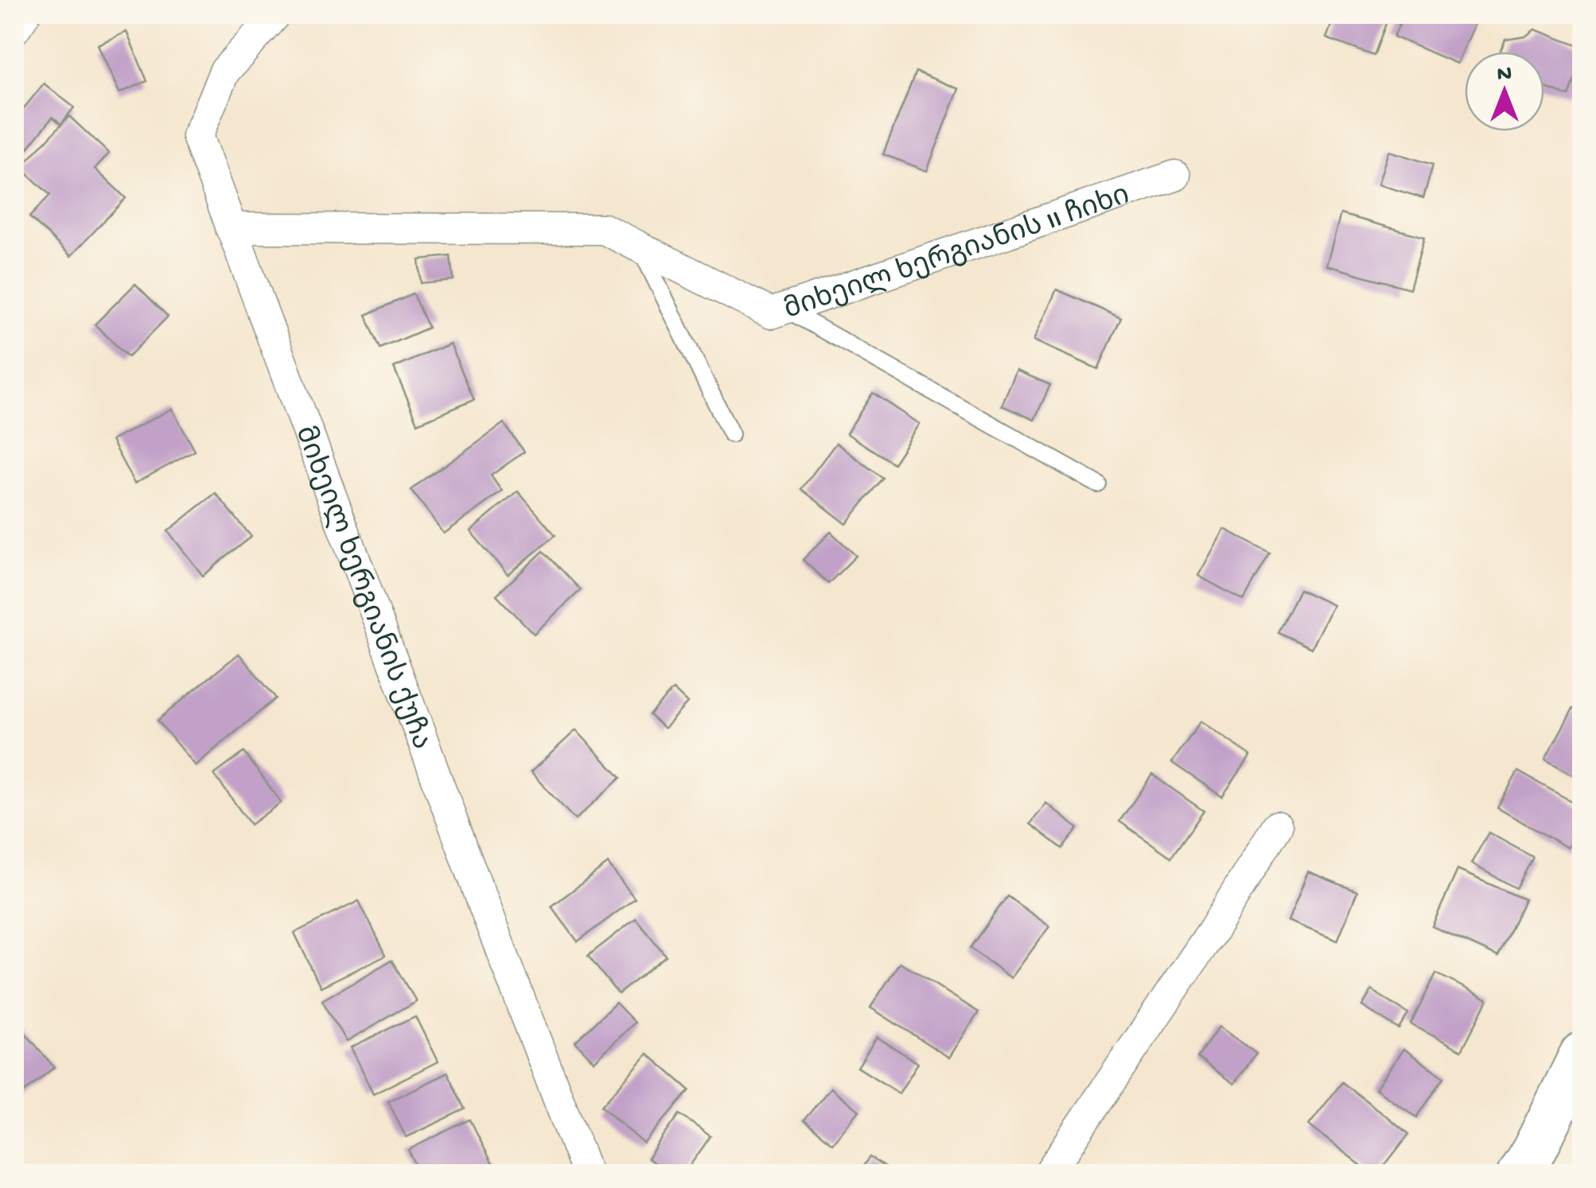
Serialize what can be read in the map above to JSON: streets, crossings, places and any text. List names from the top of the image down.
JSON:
{
  "streets": {
    "street": ["მიხეილ ხერგიანის II ჩიხი", "მიხეილ ხერგიანის ქუჩა"]
  },
  "crossings": [
    ["მიხეილ ხერგიანის II ჩიხი", "მიხეილ ხერგიანის ქუჩა"]
  ],
  "north": "top"
}
